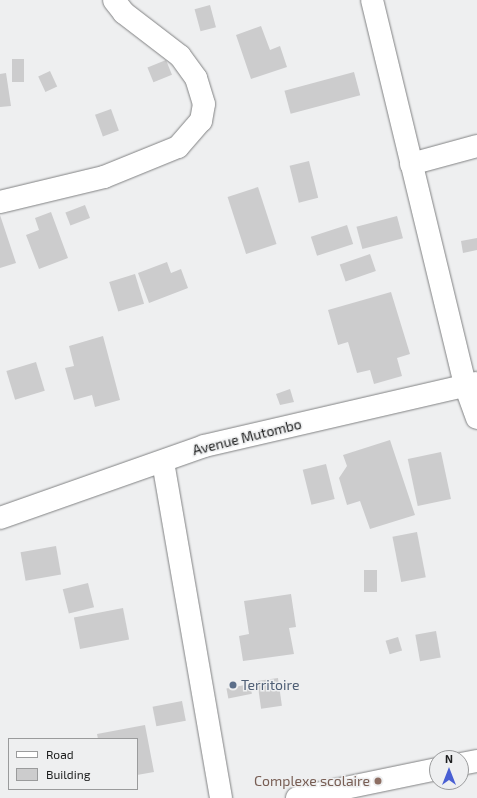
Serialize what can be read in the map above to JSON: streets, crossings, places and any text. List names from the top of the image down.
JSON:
{
  "streets": {
    "street": ["Avenue Mutombo"]
  },
  "places": ["Territoire", "Complexe scolaire"],
  "legend": ["Road", "Building"],
  "north": "top"
}
